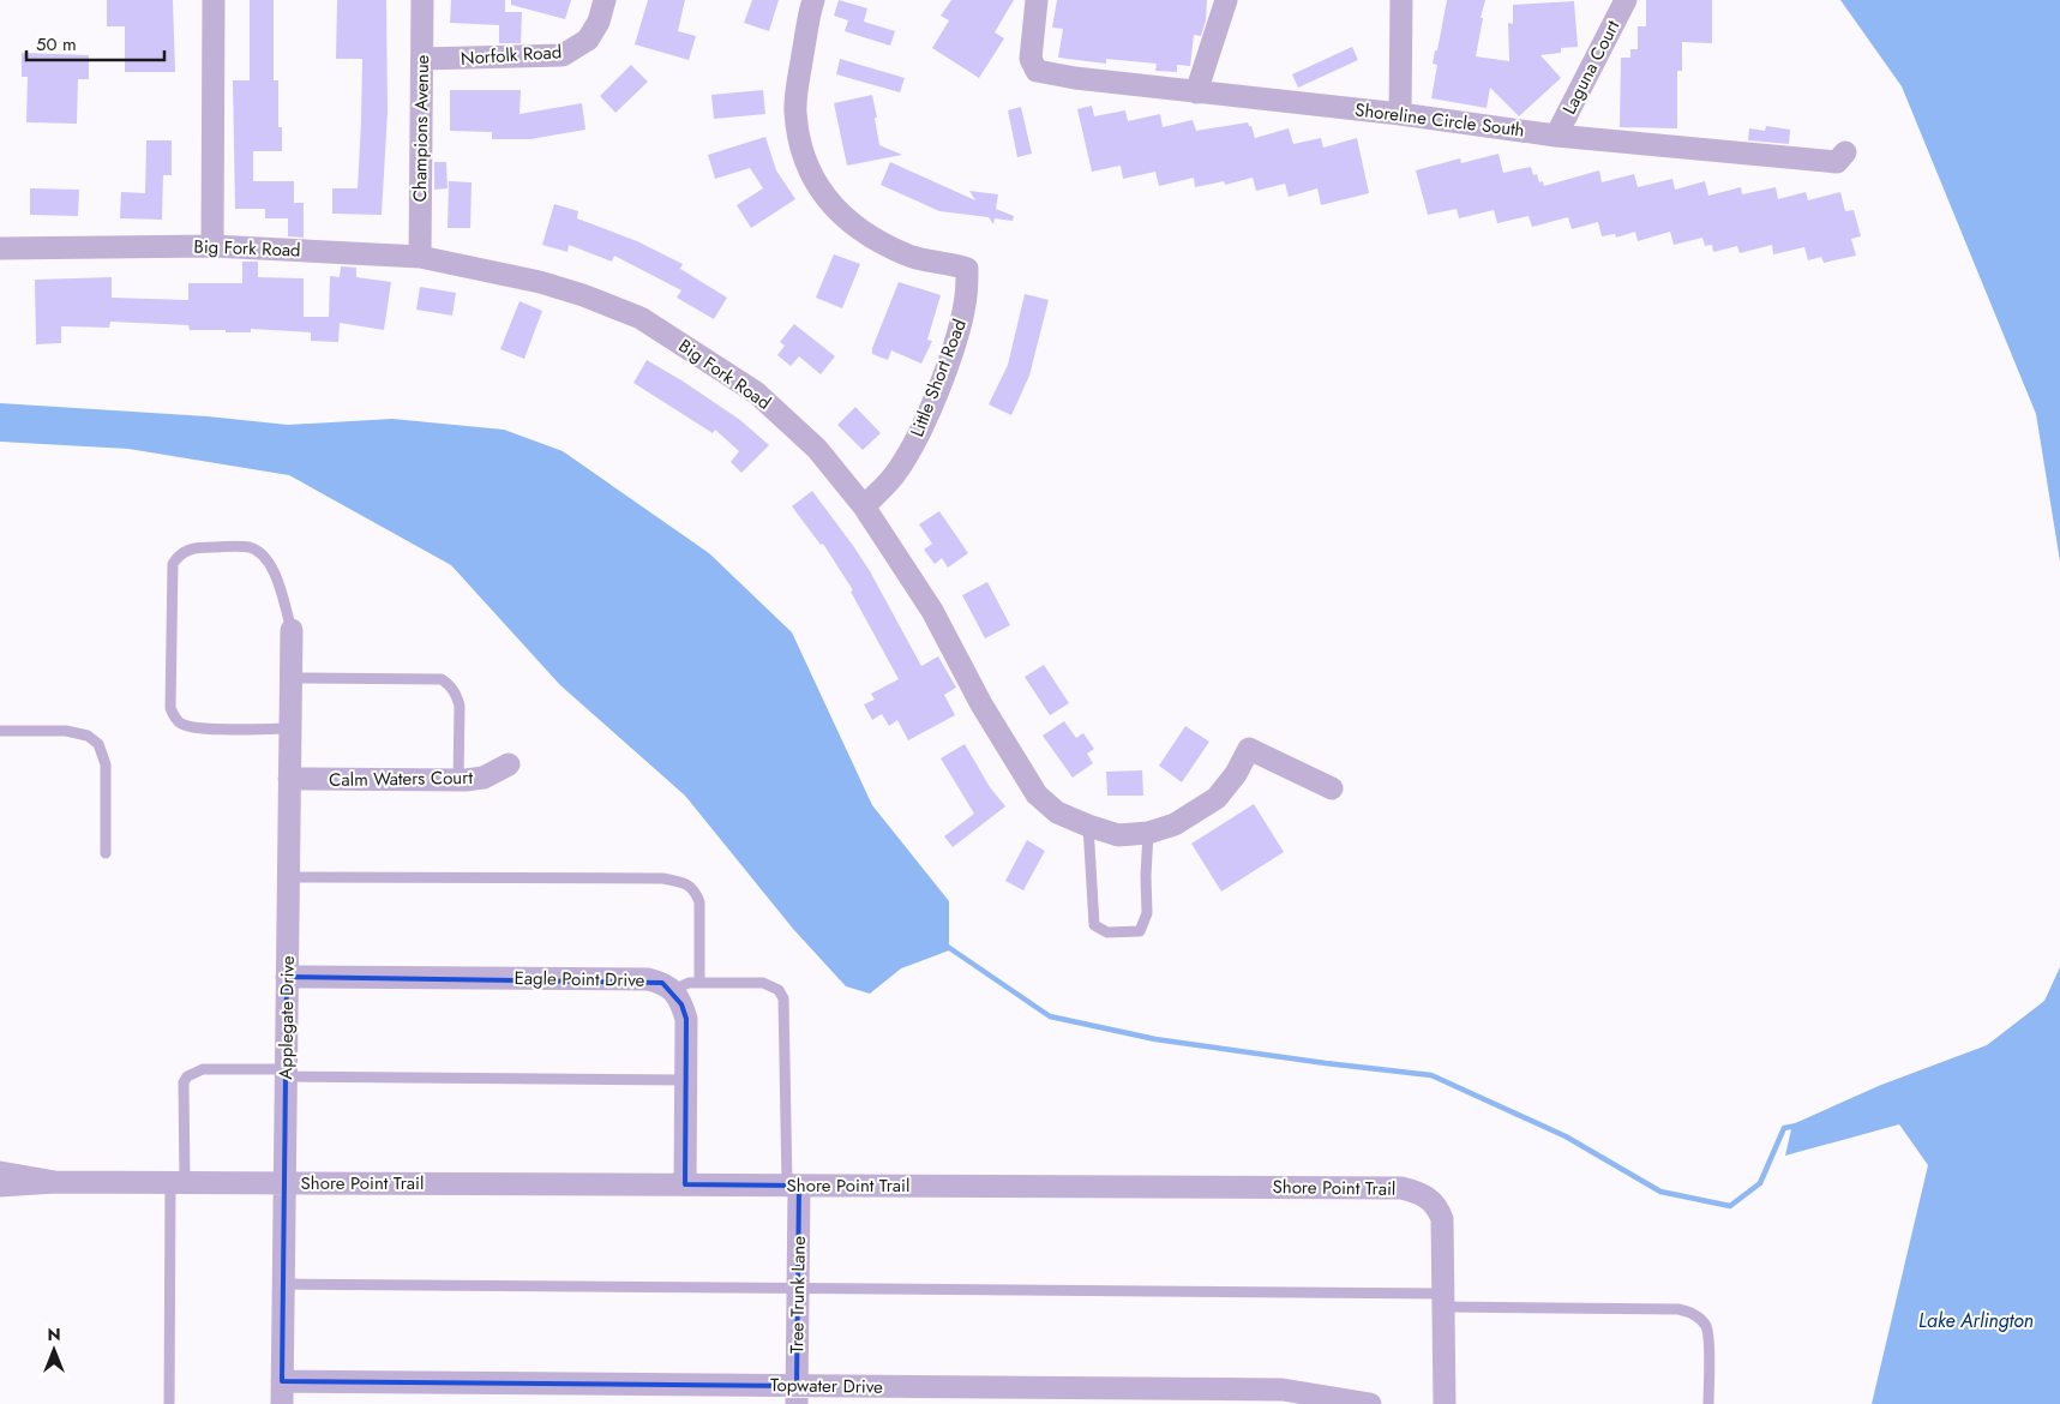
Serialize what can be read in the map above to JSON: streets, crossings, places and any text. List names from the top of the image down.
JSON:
{
  "streets": {
    "street": [
      "Norfolk Road",
      "Laguna Court",
      "Shoreline Circle South",
      "Champions Avenue",
      "Big Fork Road",
      "Little Short Road",
      "Calm Waters Court",
      "Eagle Point Drive",
      "Applegate Drive",
      "Shore Point Trail",
      "Tree Trunk Lane",
      "Topwater Drive"
    ]
  },
  "crossings": [
    ["Norfolk Road", "Champions Avenue"],
    ["Laguna Court", "Shoreline Circle South"],
    ["Champions Avenue", "Big Fork Road"],
    ["Big Fork Road", "Little Short Road"],
    ["Calm Waters Court", "Applegate Drive"],
    ["Eagle Point Drive", "Applegate Drive"],
    ["Applegate Drive", "Shore Point Trail"],
    ["Applegate Drive", "Topwater Drive"],
    ["Shore Point Trail", "Tree Trunk Lane"],
    ["Tree Trunk Lane", "Topwater Drive"]
  ],
  "water": ["Lake Arlington"],
  "scale_bar": "50 m",
  "north": "top"
}
